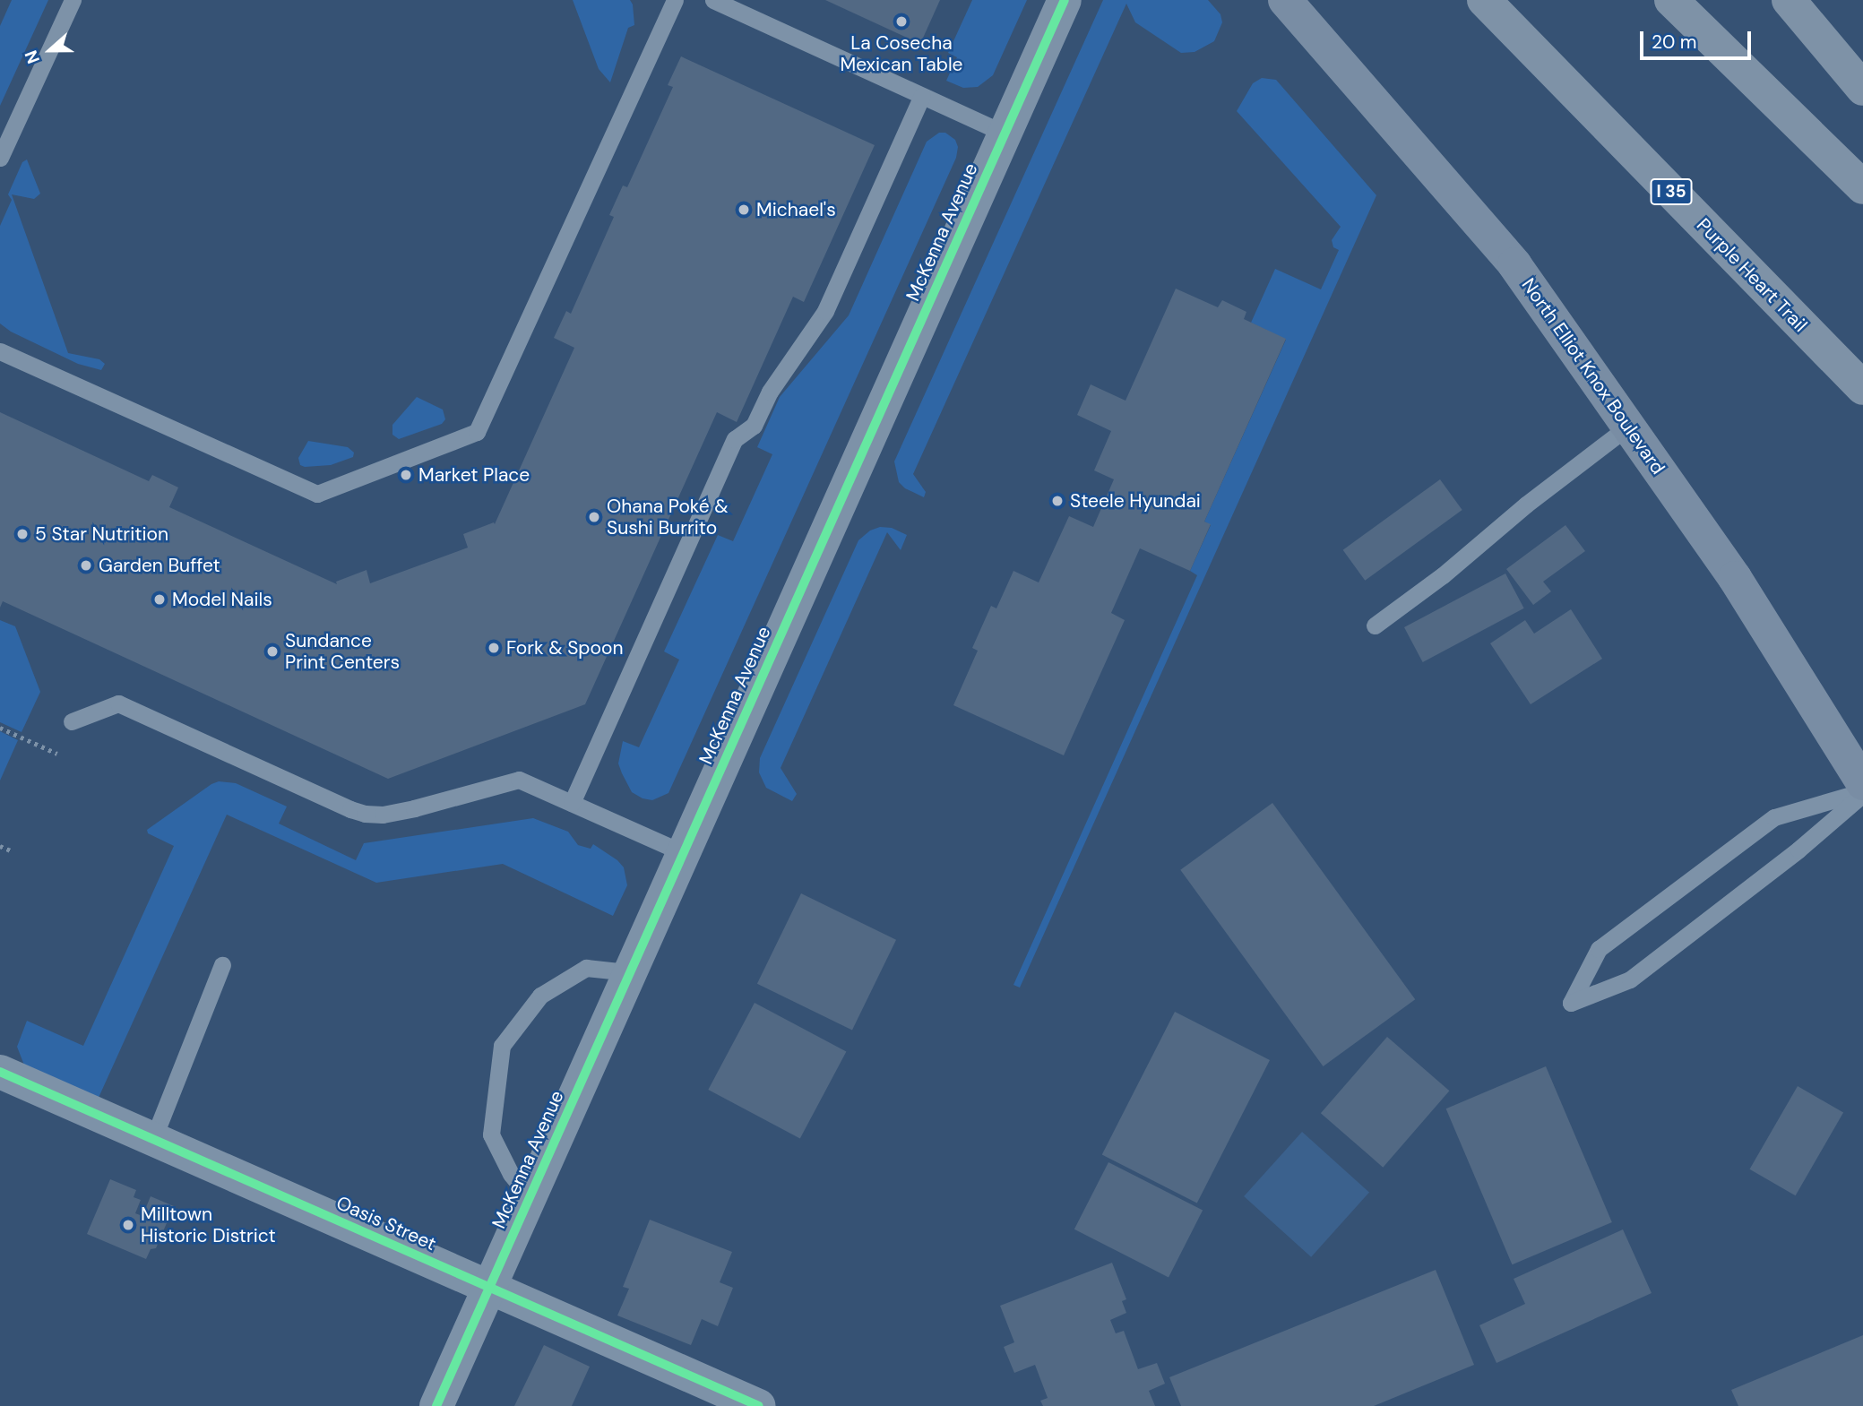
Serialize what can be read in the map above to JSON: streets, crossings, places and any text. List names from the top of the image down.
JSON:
{
  "streets": {
    "highway": ["I 35", "Purple Heart Trail"],
    "main road": ["North Elliot Knox Boulevard"],
    "street": ["McKenna Avenue", "Oasis Street"]
  },
  "crossings": [
    ["McKenna Avenue", "Oasis Street"]
  ],
  "places": [
    "La Cosecha Mexican Table",
    "Michael's",
    "Market Place",
    "Steele Hyundai",
    "Ohana Poké & Sushi Burrito",
    "5 Star Nutrition",
    "Garden Buffet",
    "Model Nails",
    "Fork & Spoon",
    "Sundance Print Centers",
    "Milltown Historic District"
  ],
  "scale_bar": "20 m",
  "north": "left"
}
